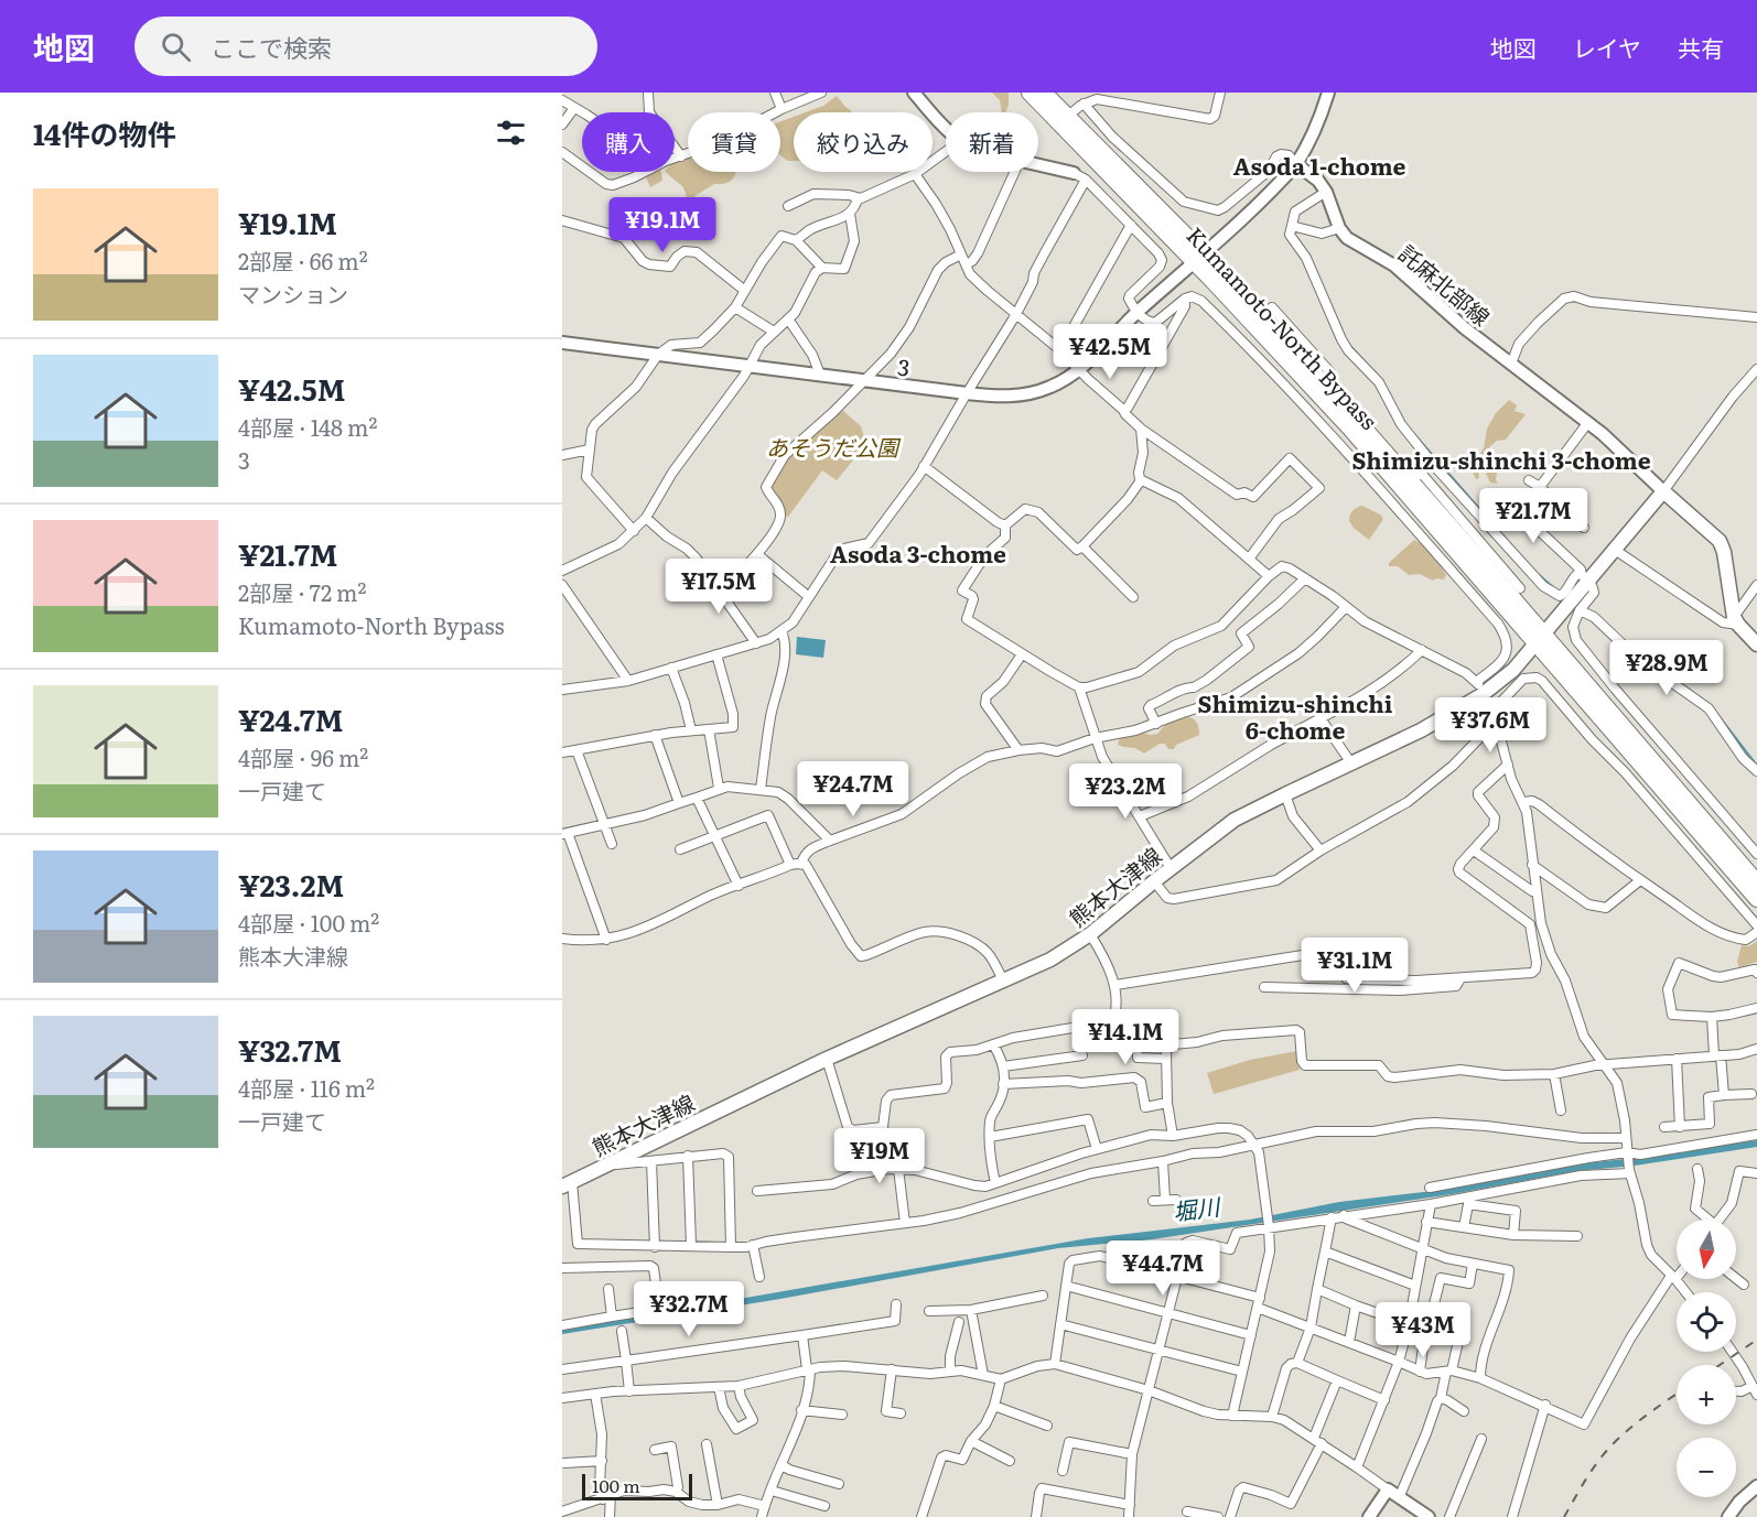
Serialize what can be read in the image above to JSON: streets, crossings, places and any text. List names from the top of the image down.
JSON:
{
  "streets": {
    "highway": ["Kumamoto-North Bypass"],
    "main road": ["熊本大津線"],
    "street": ["託麻北部線", "3"]
  },
  "crossings": [
    ["託麻北部線", "熊本大津線"],
    ["Kumamoto-North Bypass", "3"],
    ["Kumamoto-North Bypass", "熊本大津線"]
  ],
  "districts": [
    "Asoda 1-chome",
    "Shimizu-shinchi 3-chome",
    "Asoda 3-chome",
    "Shimizu-shinchi 6-chome"
  ],
  "water": ["堀川"],
  "parks": ["あそうだ公園"],
  "scale_bar": "100 m",
  "north": "bottom",
  "page": {
    "header": "地図",
    "search": "ここで検索",
    "nav": ["地図", "レイヤ", "共有"],
    "heading": "14件の物件",
    "chip": [
      "購入",
      "賃貸",
      "絞り込み",
      "新着"
    ],
    "list": [
      {
        "name": "¥19.1M",
        "note": "2部屋 · 66 m² · マンション"
      },
      {
        "name": "¥42.5M",
        "note": "4部屋 · 148 m² · 3"
      },
      {
        "name": "¥21.7M",
        "note": "2部屋 · 72 m² · Kumamoto-North Bypass"
      },
      {
        "name": "¥24.7M",
        "note": "4部屋 · 96 m² · 一戸建て"
      },
      {
        "name": "¥23.2M",
        "note": "4部屋 · 100 m² · 熊本大津線"
      },
      {
        "name": "¥32.7M",
        "note": "4部屋 · 116 m² · 一戸建て"
      }
    ],
    "price": [
      "¥19.1M",
      "¥42.5M",
      "¥21.7M",
      "¥17.5M",
      "¥28.9M",
      "¥37.6M",
      "¥24.7M",
      "¥23.2M",
      "¥31.1M",
      "¥14.1M",
      "¥19M",
      "¥44.7M",
      "¥32.7M",
      "¥43M"
    ],
    "map_buttons": ["+", "−"],
    "scale": "100 m"
  }
}
